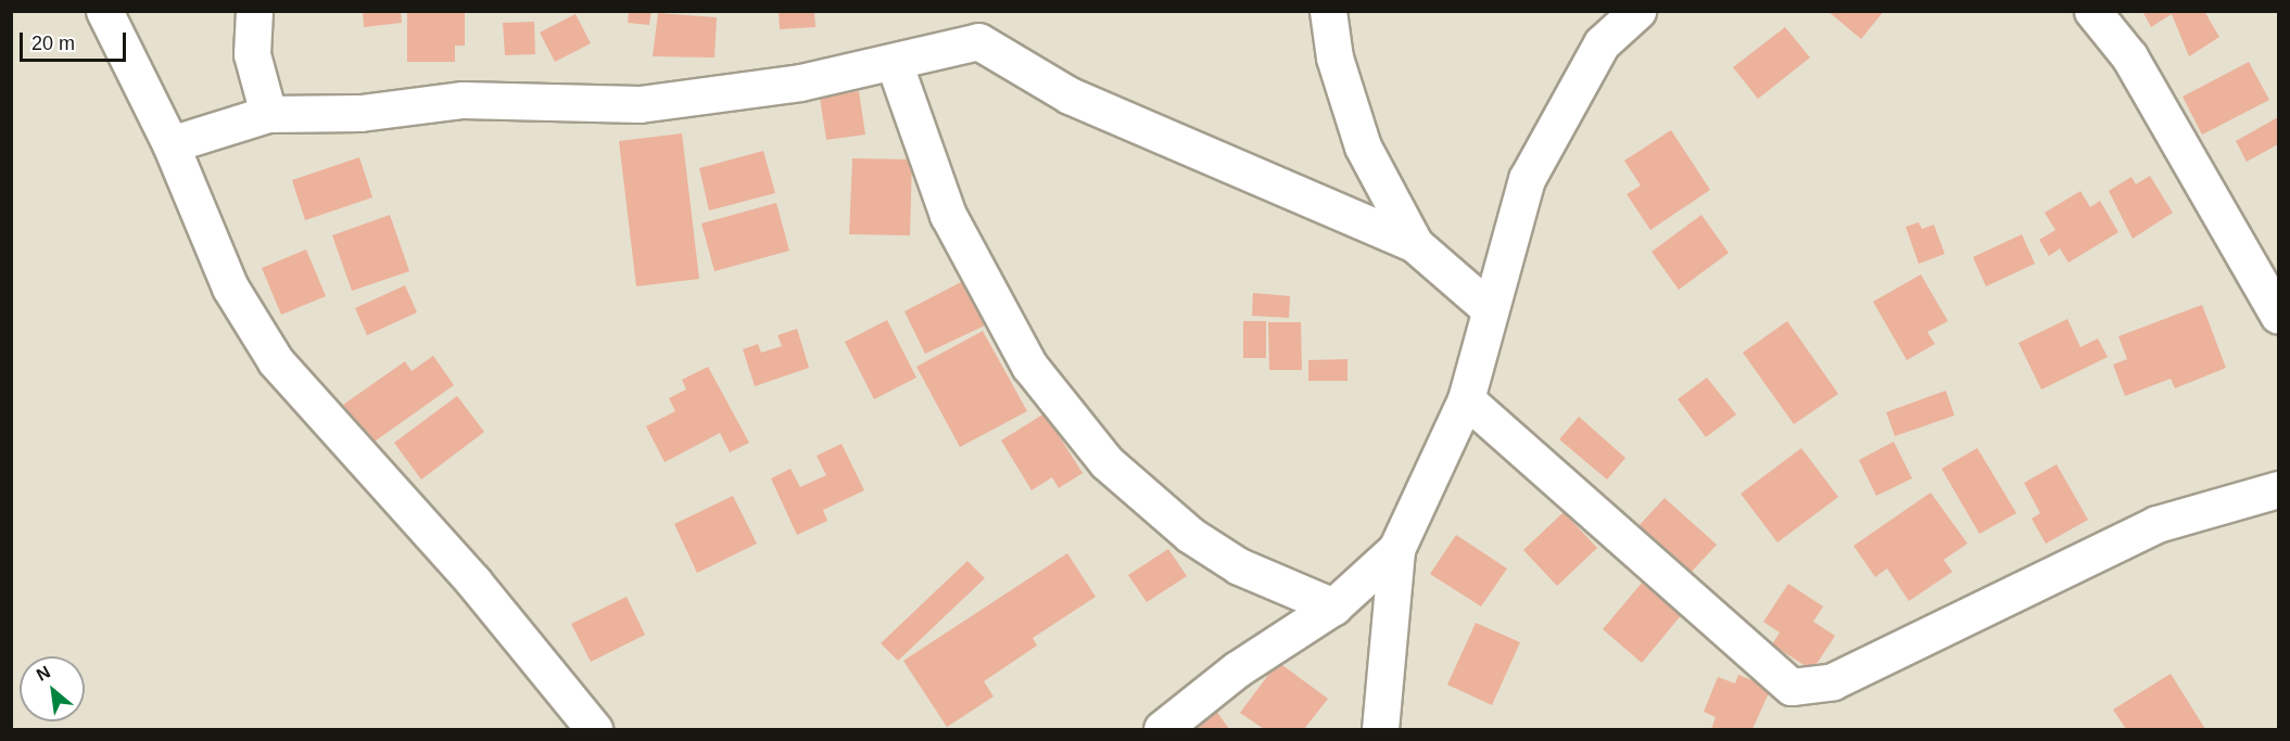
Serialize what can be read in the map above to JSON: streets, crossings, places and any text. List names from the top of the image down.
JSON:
{
  "scale_bar": "20 m",
  "north": "top left"
}
